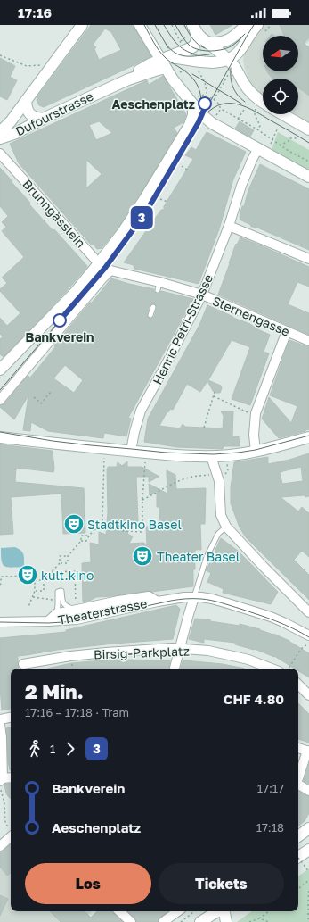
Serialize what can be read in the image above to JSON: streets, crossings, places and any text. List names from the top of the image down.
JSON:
{
  "streets": {
    "street": [
      "Dufourstrasse",
      "Brunngässlein",
      "Sternengasse",
      "Henric Petri-Strasse",
      "Theaterstrasse",
      "Birsig-Parkplatz"
    ]
  },
  "crossings": [
    ["Brunngässlein", "Sternengasse"],
    ["Sternengasse", "Henric Petri-Strasse"]
  ],
  "places": {
    "other": ["Aeschenplatz", "Bankverein"],
    "theatre": ["Stadtkino Basel", "Theater Basel", "kult.kino"]
  },
  "lines": ["tram line 3"],
  "north": "left",
  "page": {
    "status": "17:16",
    "on_map": "3",
    "heading": ["2 Min.", "17:16 – 17:18 · Tram", "CHF 4.80"],
    "legs": ["1", "3"],
    "list": [
      {
        "name": "Bankverein",
        "value": "17:17"
      },
      {
        "name": "Aeschenplatz",
        "value": "17:18"
      }
    ],
    "buttons": ["Los", "Tickets"]
  }
}
